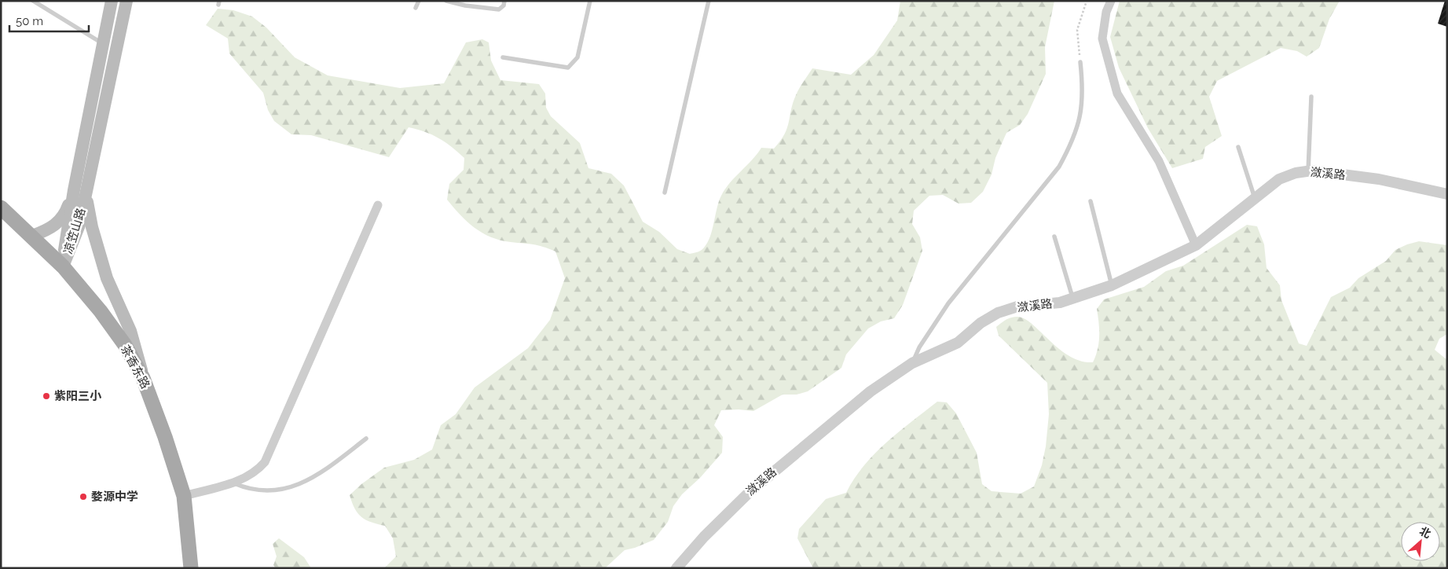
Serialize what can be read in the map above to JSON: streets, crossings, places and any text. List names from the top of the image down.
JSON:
{
  "streets": {
    "main road": ["凉笠山路", "茶香东路"],
    "street": ["潋溪路"]
  },
  "crossings": [
    ["凉笠山路", "茶香东路"]
  ],
  "places": ["紫阳三小", "婺源中学"],
  "scale_bar": "50 m",
  "north": "top right"
}
